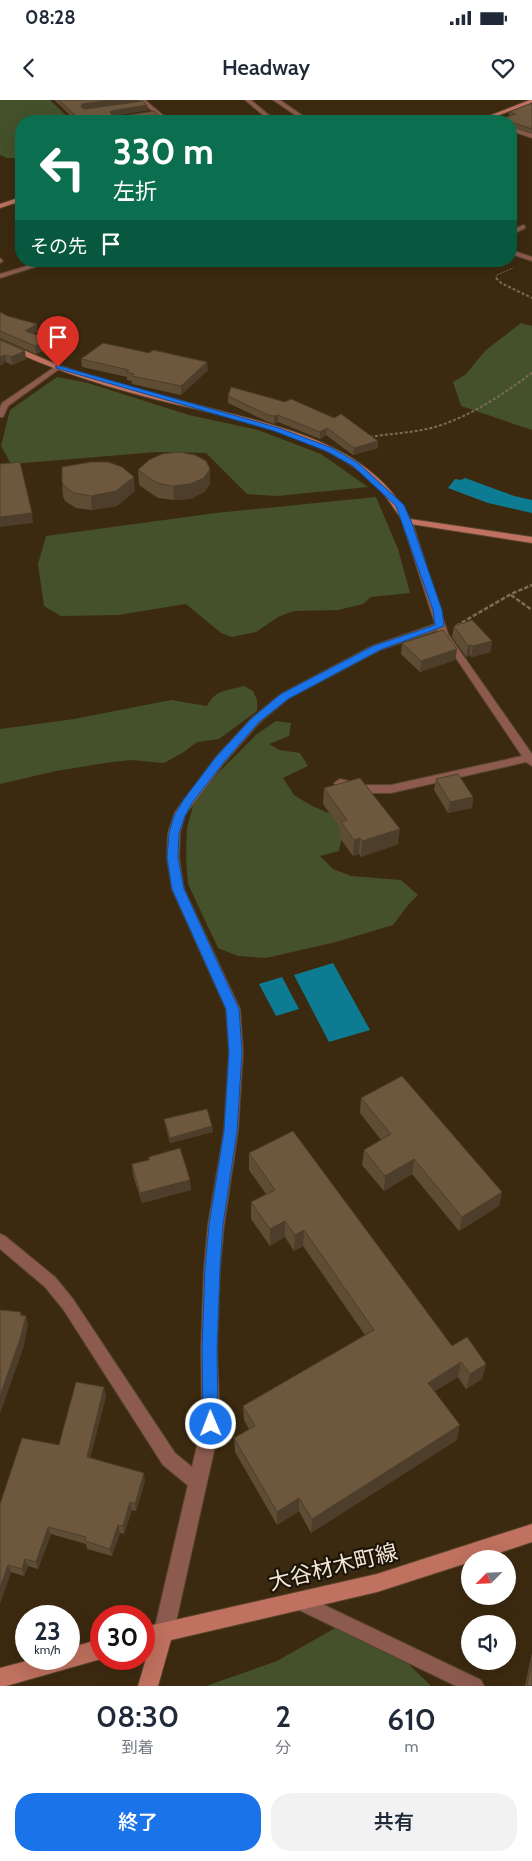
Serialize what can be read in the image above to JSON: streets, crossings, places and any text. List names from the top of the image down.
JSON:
{
  "streets": {
    "street": ["大谷材木町線"]
  },
  "north": "bottom left",
  "page": {
    "status": "08:28",
    "header": "Headway",
    "turn": ["330 m", "左折"],
    "then": "その先",
    "speed": "23 km/h",
    "limit": "30",
    "eta": [
      "08:30",
      "到着",
      "2",
      "分",
      "610",
      "m"
    ],
    "buttons": ["終了", "共有"]
  }
}
